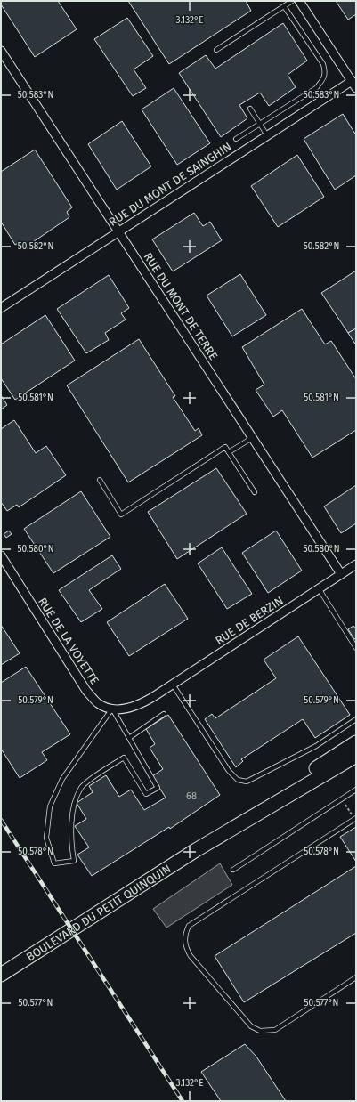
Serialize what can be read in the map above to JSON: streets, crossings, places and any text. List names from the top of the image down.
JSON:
{
  "streets": {
    "main road": ["BOULEVARD DU PETIT QUINQUIN"],
    "street": [
      "RUE DU MONT DE SAINGHIN",
      "RUE DU MONT DE TERRE",
      "RUE DE BERZIN",
      "RUE DE LA VOYETTE"
    ]
  },
  "crossings": [
    ["RUE DU MONT DE SAINGHIN", "RUE DU MONT DE TERRE"],
    ["RUE DU MONT DE TERRE", "RUE DE BERZIN"],
    ["RUE DE BERZIN", "RUE DE LA VOYETTE"]
  ],
  "house_numbers": ["68"],
  "coordinates": [
    "3.132°E",
    "50.583°N",
    "50.582°N",
    "50.581°N",
    "50.580°N",
    "50.579°N",
    "50.578°N",
    "50.577°N"
  ]
}
